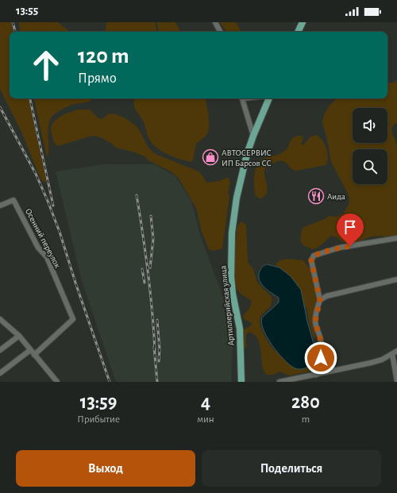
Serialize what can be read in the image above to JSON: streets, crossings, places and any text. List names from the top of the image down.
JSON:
{
  "streets": {
    "main road": ["Артиллерийская улица"],
    "street": ["Осенний переулок"]
  },
  "places": {
    "shop": ["АВТОСЕРВИС ИП Барсов СС"],
    "restaurant": ["Аида"]
  },
  "page": {
    "status": "13:55",
    "turn": ["120 m", "Прямо"],
    "eta": [
      "13:59",
      "Прибытие",
      "4",
      "мин",
      "280",
      "m"
    ],
    "buttons": ["Выход", "Поделиться"]
  }
}
